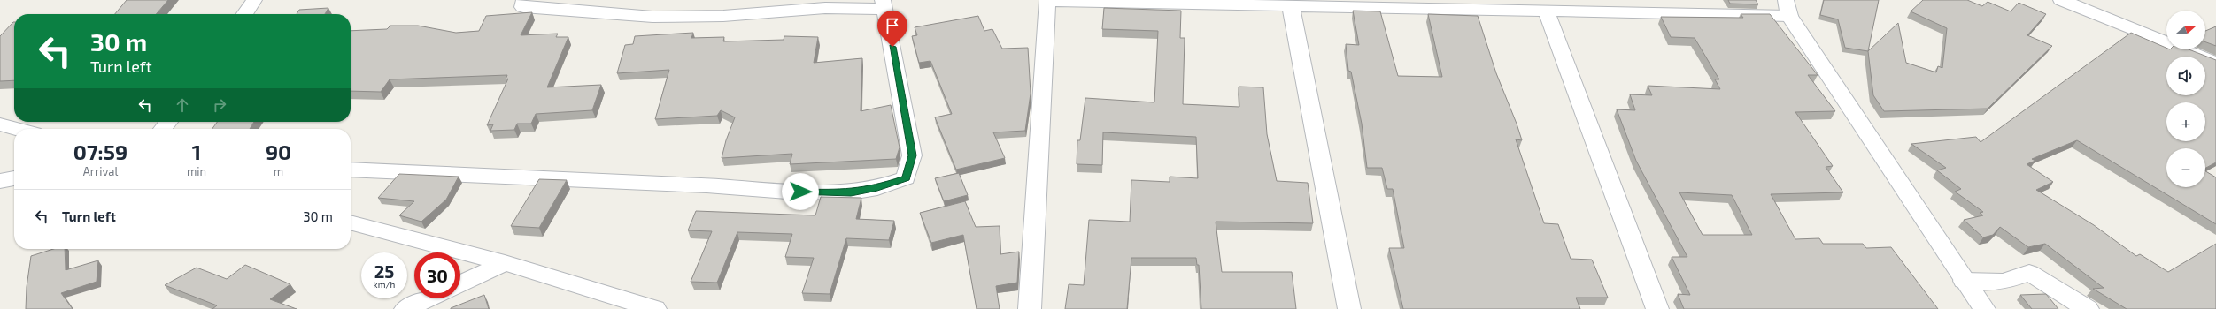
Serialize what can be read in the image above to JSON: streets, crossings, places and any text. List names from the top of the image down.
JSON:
{
  "north": "right",
  "page": {
    "map_buttons": ["+", "−"],
    "turn": ["30 m", "Turn left"],
    "eta": [
      "07:59",
      "Arrival",
      "1",
      "min",
      "90",
      "m"
    ],
    "list": [
      {
        "name": "Turn left",
        "value": "30 m"
      }
    ],
    "speed": "25 km/h",
    "limit": "30"
  }
}
